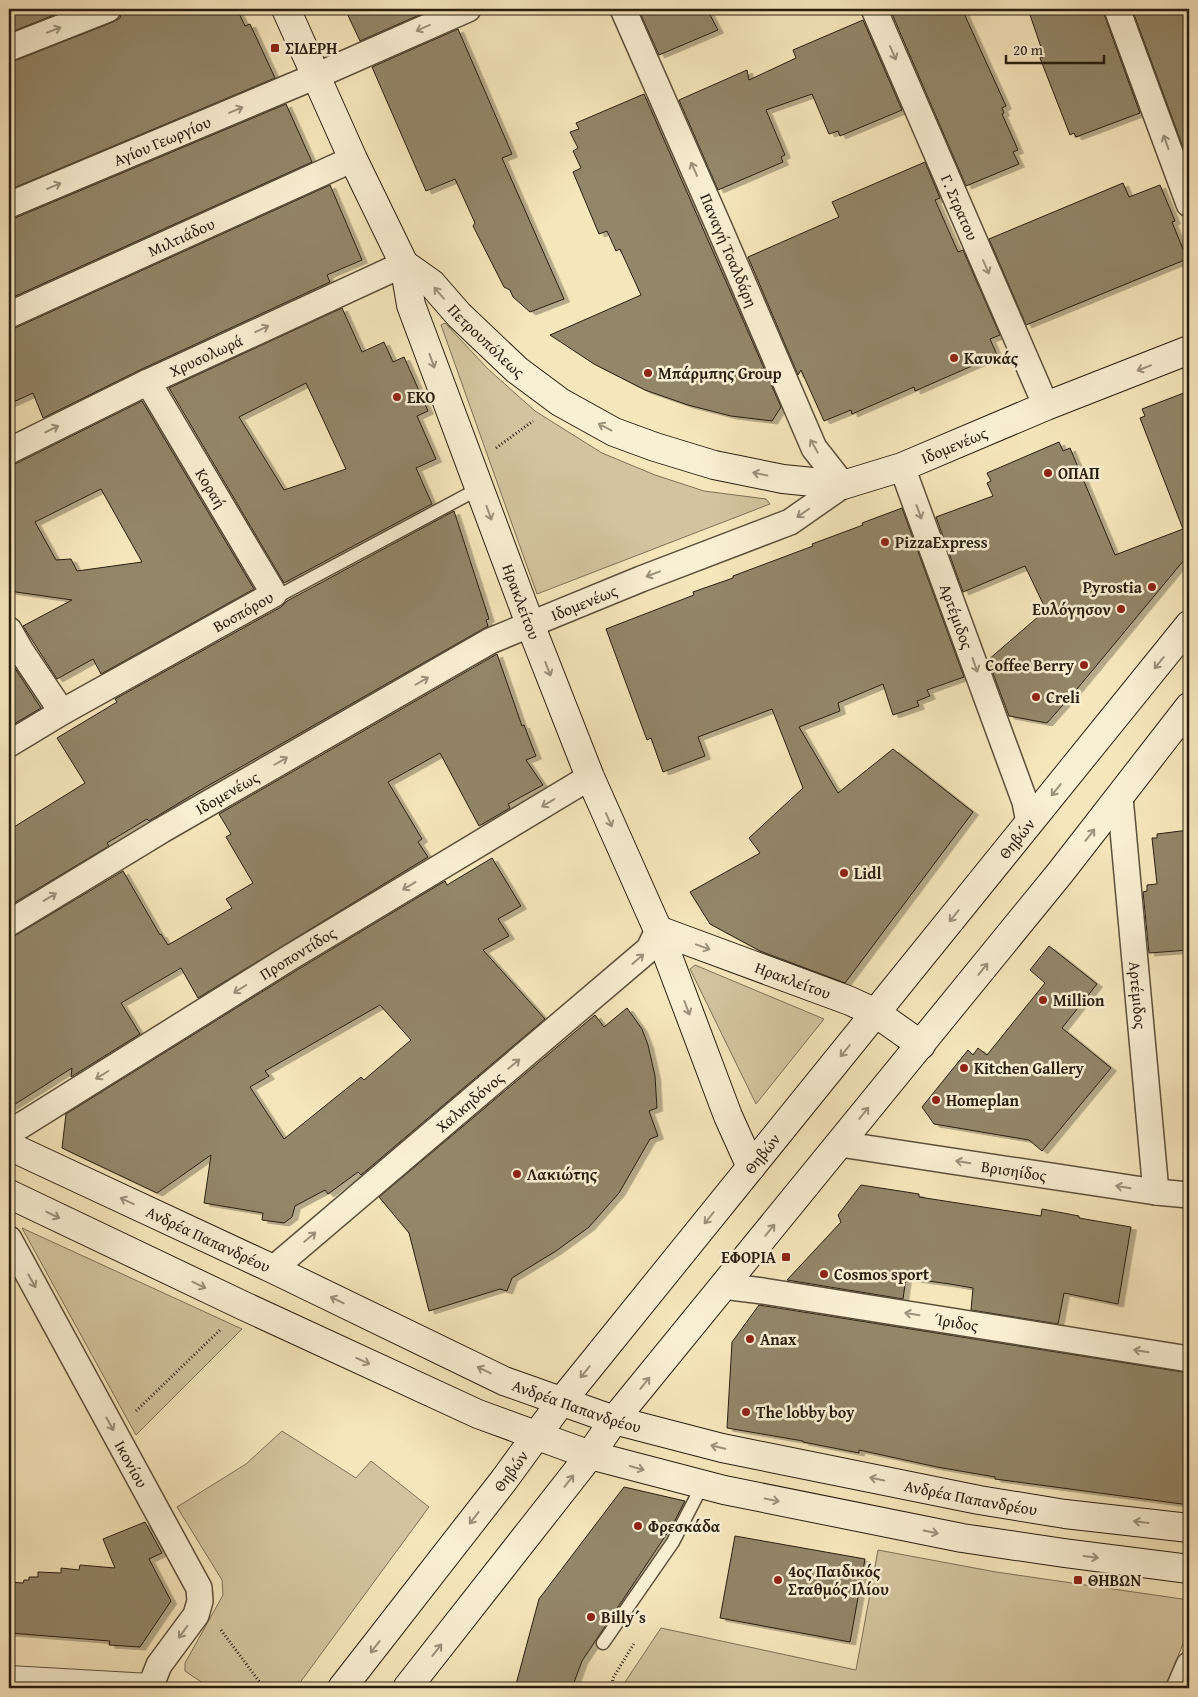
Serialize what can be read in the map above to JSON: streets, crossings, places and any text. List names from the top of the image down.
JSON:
{
  "streets": {
    "main road": [
      "Πετρουπόλεως",
      "Ιδομενέως",
      "Ηρακλείτου",
      "Θηβών",
      "Ανδρέα Παπανδρέου"
    ],
    "street": [
      "Αγίου Γεωργίου",
      "Γ. Στρατου",
      "Μιλτιάδου",
      "Παναγή Τσαλδάρη",
      "Χρυσολωρά",
      "Κοραή",
      "Βοσπόρου",
      "Αρτέμιδος",
      "Προποντίδος",
      "Χαλκηδόνος",
      "Βρισηίδος",
      "Ίριδος",
      "Ικονίου"
    ]
  },
  "crossings": [
    ["Αγίου Γεωργίου", "Πετρουπόλεως"],
    ["Γ. Στρατου", "Ιδομενέως"],
    ["Μιλτιάδου", "Πετρουπόλεως"],
    ["Παναγή Τσαλδάρη", "Πετρουπόλεως"],
    ["Παναγή Τσαλδάρη", "Ιδομενέως"],
    ["Πετρουπόλεως", "Χρυσολωρά"],
    ["Πετρουπόλεως", "Ιδομενέως"],
    ["Πετρουπόλεως", "Ηρακλείτου"],
    ["Χρυσολωρά", "Κοραή"],
    ["Χρυσολωρά", "Ηρακλείτου"],
    ["Ιδομενέως", "Ηρακλείτου"],
    ["Ιδομενέως", "Αρτέμιδος"],
    ["Κοραή", "Βοσπόρου"],
    ["Ηρακλείτου", "Βοσπόρου"],
    ["Ηρακλείτου", "Θηβών"],
    ["Ηρακλείτου", "Προποντίδος"],
    ["Ηρακλείτου", "Χαλκηδόνος"],
    ["Αρτέμιδος", "Θηβών"],
    ["Αρτέμιδος", "Βρισηίδος"],
    ["Θηβών", "Ανδρέα Παπανδρέου"],
    ["Χαλκηδόνος", "Ανδρέα Παπανδρέου"]
  ],
  "one_way": [
    "Παναγή Τσαλδάρη",
    "Πετρουπόλεως",
    "Χρυσολωρά",
    "Ηρακλείτου",
    "Αρτέμιδος",
    "Προποντίδος",
    "Χαλκηδόνος",
    "Βρισηίδος",
    "Ίριδος",
    "Ικονίου"
  ],
  "places": {
    "transit": ["ΣΙΔΕΡΗ", "ΕΦΟΡΙΑ", "ΘΗΒΩΝ"],
    "other": [
      "Καυκάς",
      "Μπάρμπης Group",
      "ΕΚΟ",
      "ΟΠΑΠ",
      "PizzaExpress",
      "Pyrostia",
      "Ευλόγησον",
      "Coffee Berry",
      "Creli",
      "Lidl",
      "Million",
      "Kitchen Gallery",
      "Homeplan",
      "Λακιώτης",
      "Cosmos sport",
      "Anax",
      "The lobby boy",
      "Φρεσκάδα",
      "4ος Παιδικός Σταθμός Ιλίου",
      "Billy´s"
    ]
  },
  "scale_bar": "20 m"
}
